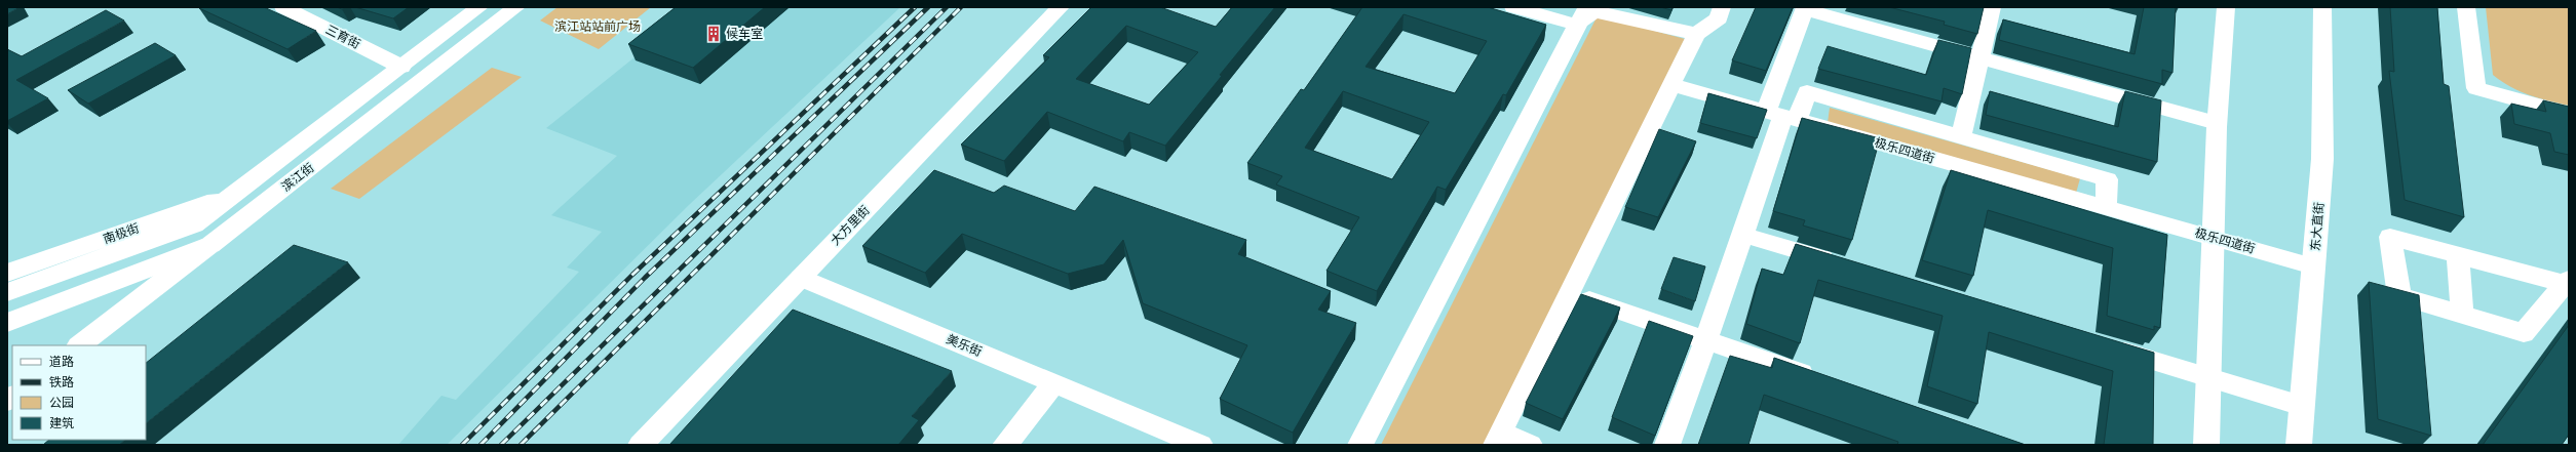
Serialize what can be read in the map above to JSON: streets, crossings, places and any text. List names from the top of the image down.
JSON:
{
  "streets": {
    "street": [
      "三育街",
      "极乐四道街",
      "滨江街",
      "大方里街",
      "东大直街",
      "南极街",
      "美乐街"
    ]
  },
  "crossings": [
    ["三育街", "滨江街"],
    ["极乐四道街", "东大直街"],
    ["滨江街", "南极街"],
    ["大方里街", "美乐街"]
  ],
  "parks": ["滨江站站前广场"],
  "places": {
    "building": ["候车室"]
  },
  "legend": [
    "道路",
    "铁路",
    "公园",
    "建筑"
  ]
}
